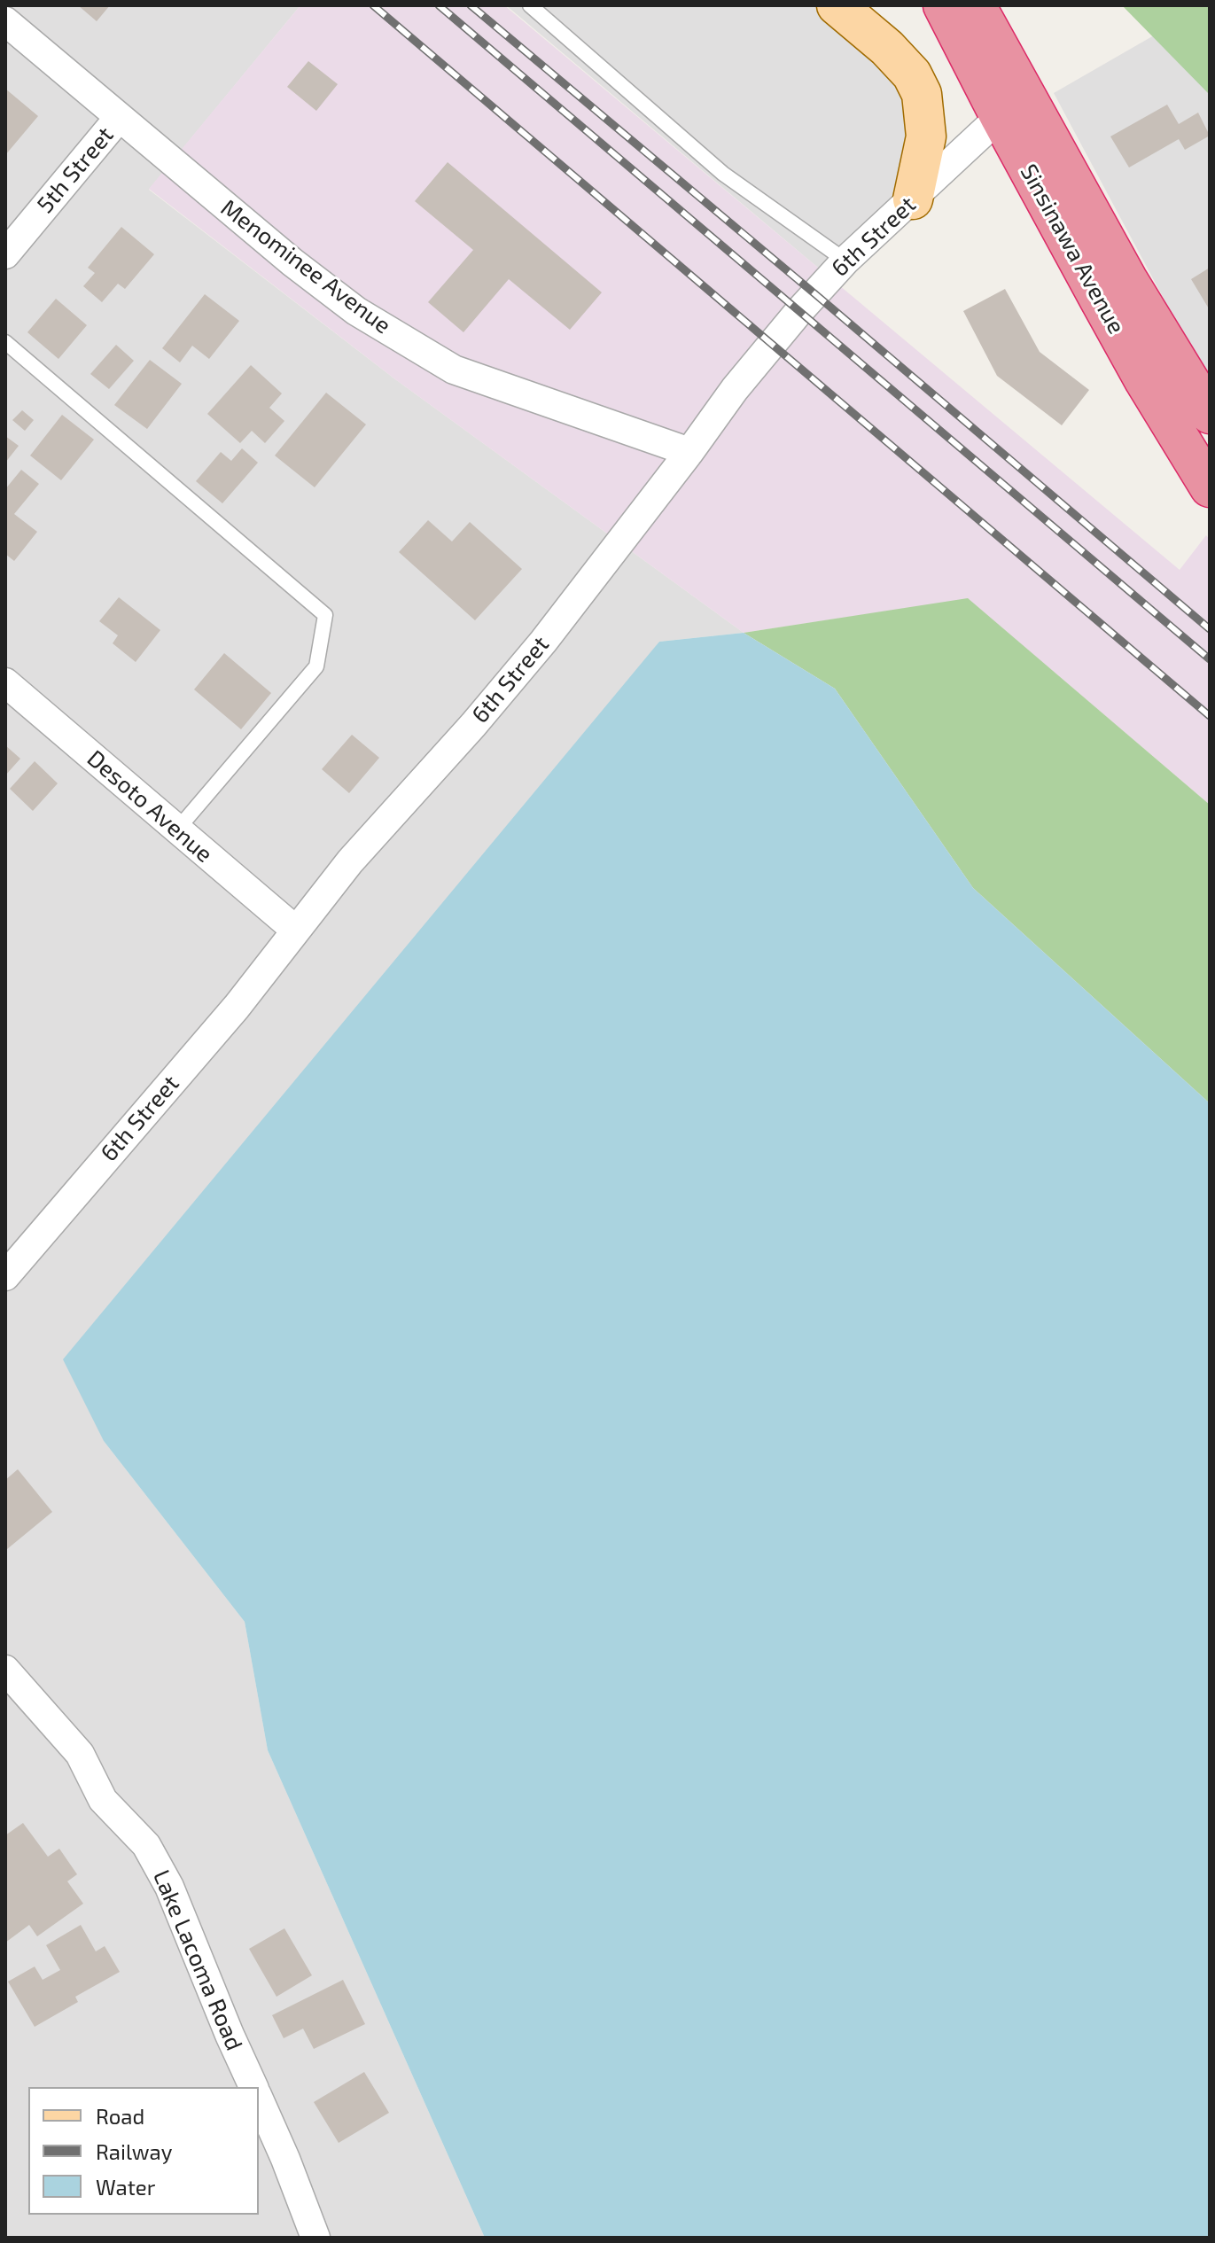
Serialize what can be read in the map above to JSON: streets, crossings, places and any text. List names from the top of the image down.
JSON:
{
  "streets": {
    "highway": ["Sinsinawa Avenue"],
    "street": [
      "5th Street",
      "6th Street",
      "Menominee Avenue",
      "Desoto Avenue",
      "Lake Lacoma Road"
    ]
  },
  "crossings": [
    ["5th Street", "Menominee Avenue"],
    ["6th Street", "Sinsinawa Avenue"],
    ["6th Street", "Menominee Avenue"],
    ["6th Street", "Desoto Avenue"]
  ],
  "legend": ["Road", "Railway", "Water"]
}
